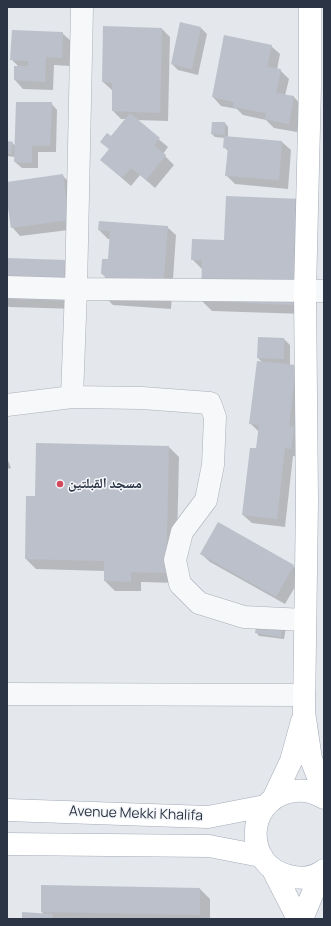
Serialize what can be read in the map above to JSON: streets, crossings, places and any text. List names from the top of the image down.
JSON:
{
  "streets": {
    "main road": ["Avenue Mekki Khalifa"]
  },
  "places": ["مسجد القبلتين"]
}
